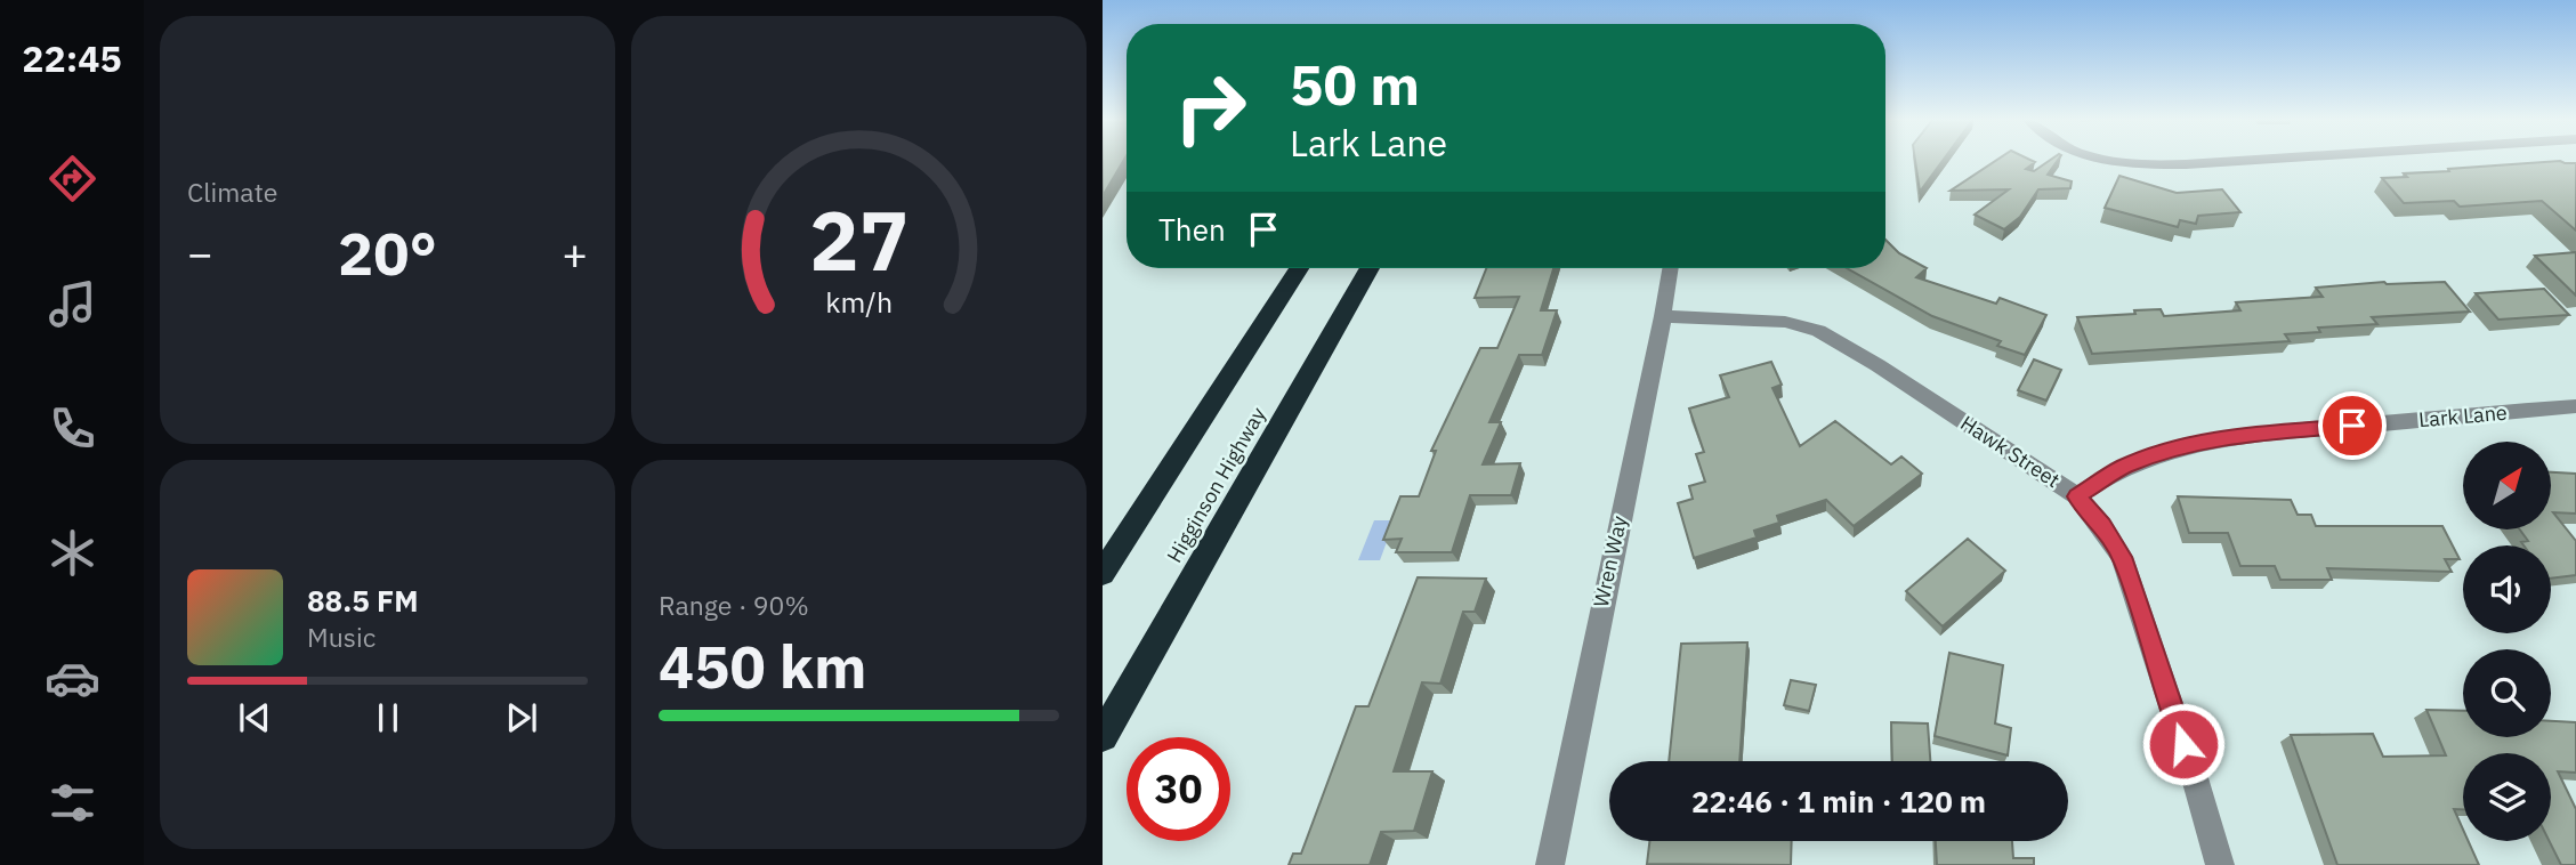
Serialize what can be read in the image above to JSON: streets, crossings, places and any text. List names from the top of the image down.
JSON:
{
  "streets": {
    "highway": ["Higginson Highway"],
    "street": ["Lark Lane", "Hawk Street", "Wren Way"]
  },
  "crossings": [
    ["Lark Lane", "Hawk Street"],
    ["Hawk Street", "Wren Way"]
  ],
  "north": "top right",
  "page": {
    "tabs": "22:45",
    "tile": [
      "Climate",
      ["Range · 90%", "450 km"]
    ],
    "turn": ["50 m", "Lark Lane"],
    "then": "Then",
    "heat": ["−", "20°", "+"],
    "song": ["88.5 FM", "Music"],
    "limit": "30",
    "trip": "22:46 · 1 min · 120 m",
    "gauge": ["27", "km/h"]
  }
}
